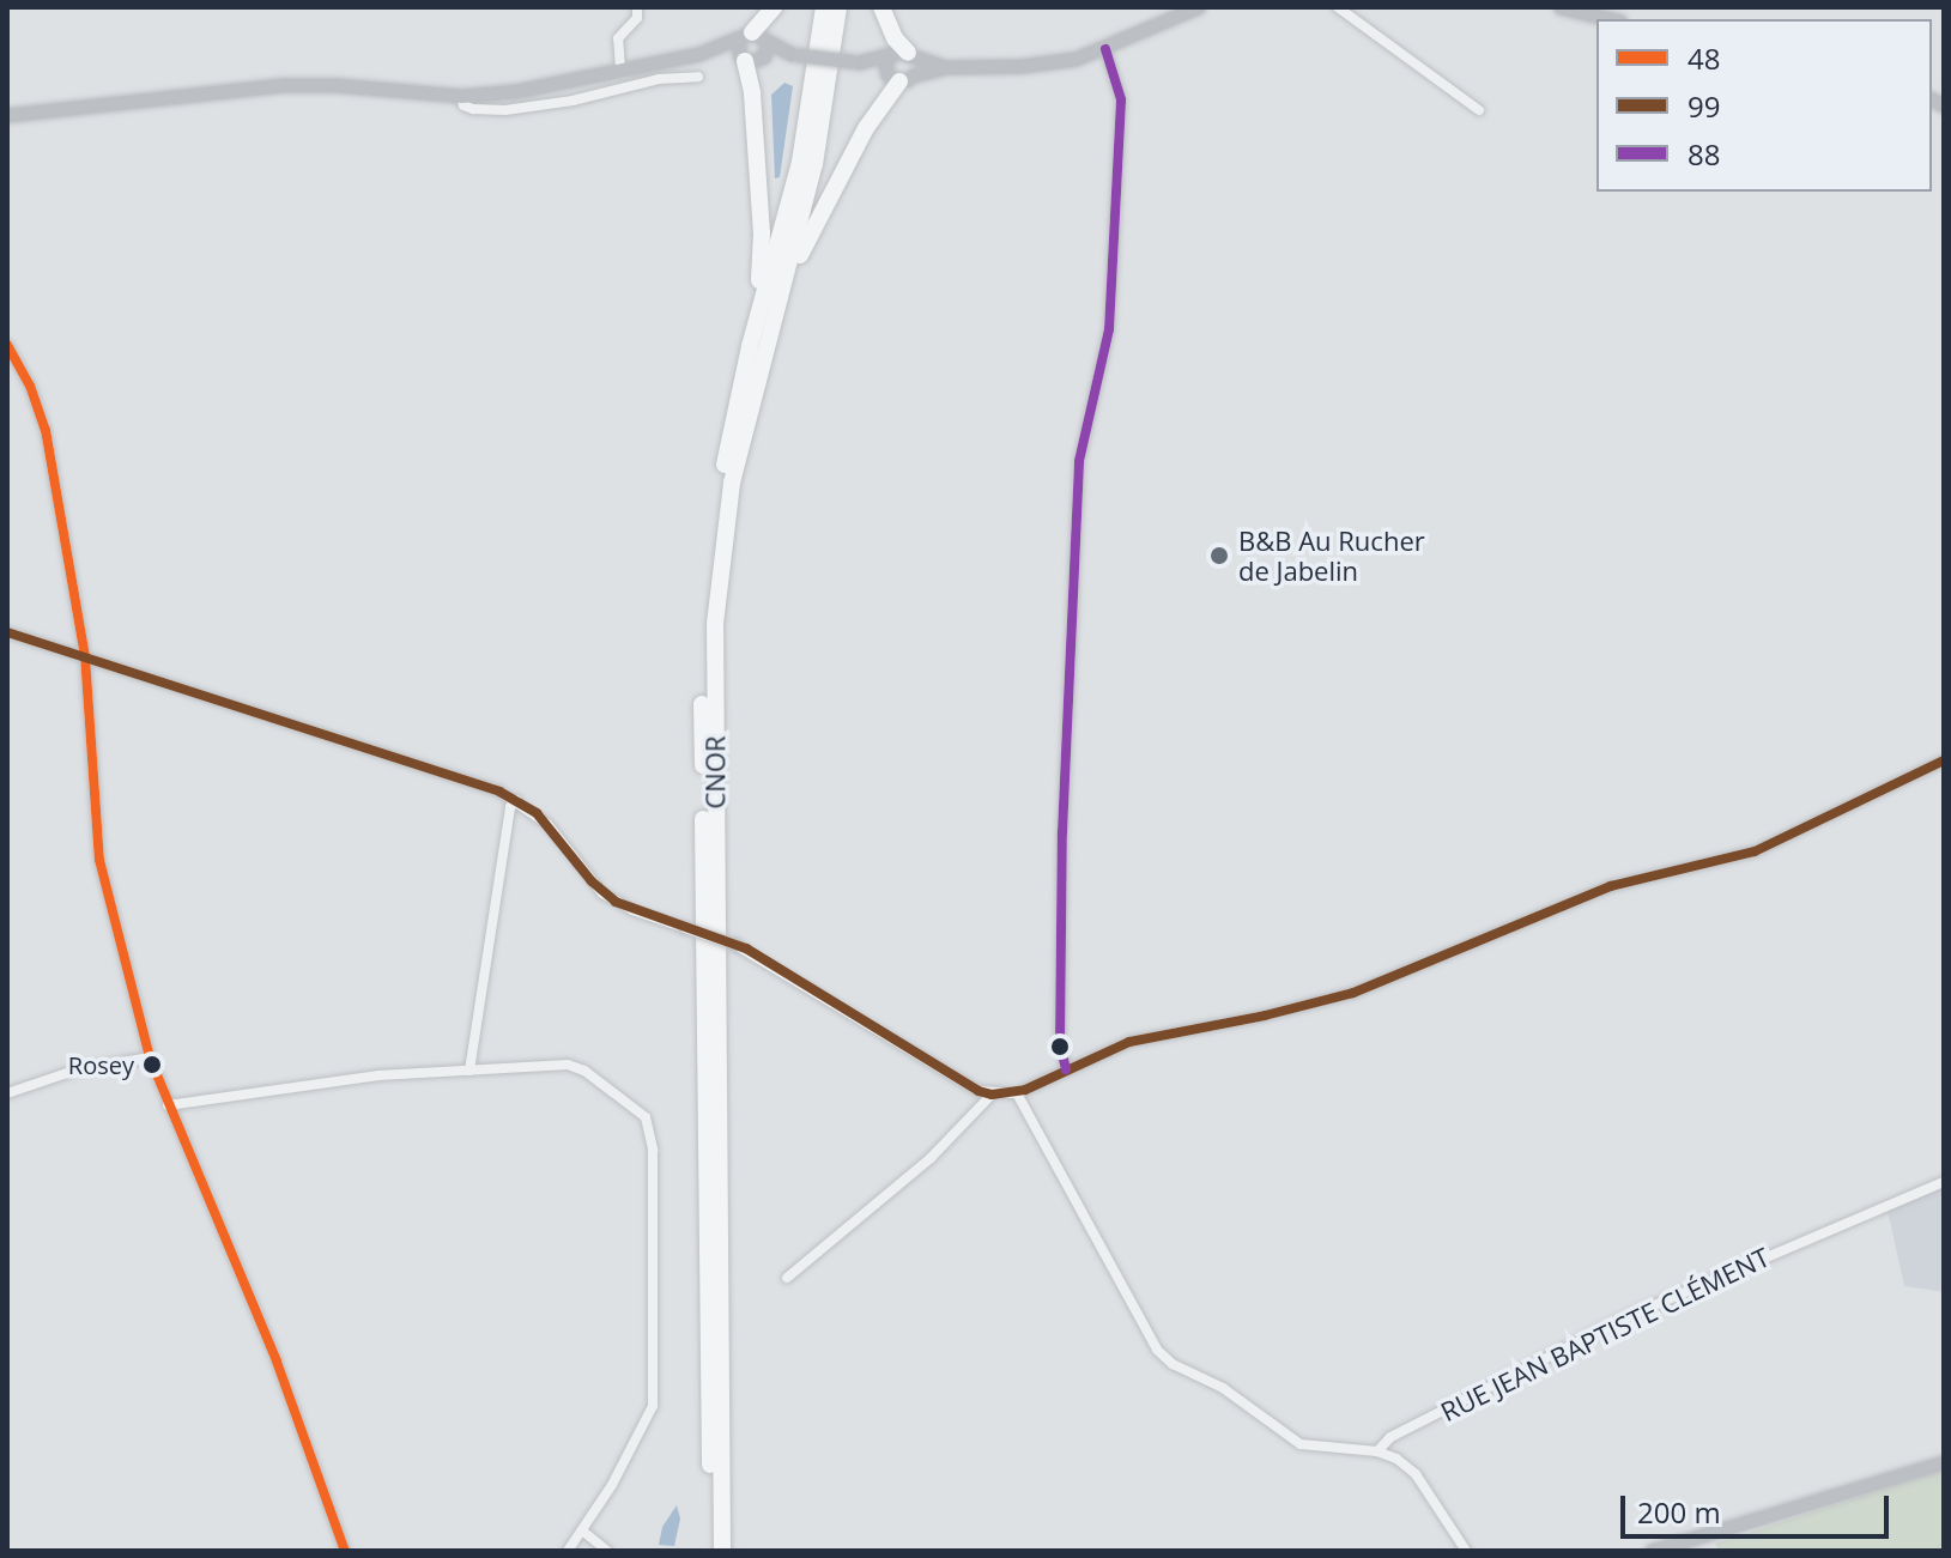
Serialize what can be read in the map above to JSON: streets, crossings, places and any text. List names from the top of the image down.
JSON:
{
  "streets": {
    "highway": ["CNOR"],
    "street": ["RUE JEAN BAPTISTE CLÉMENT"]
  },
  "places": ["B&B Au Rucher de Jabelin", "Rosey"],
  "lines": ["transit line 88", "transit line 48", "transit line 99"],
  "legend": ["48", "99", "88"],
  "scale_bar": "200 m"
}
